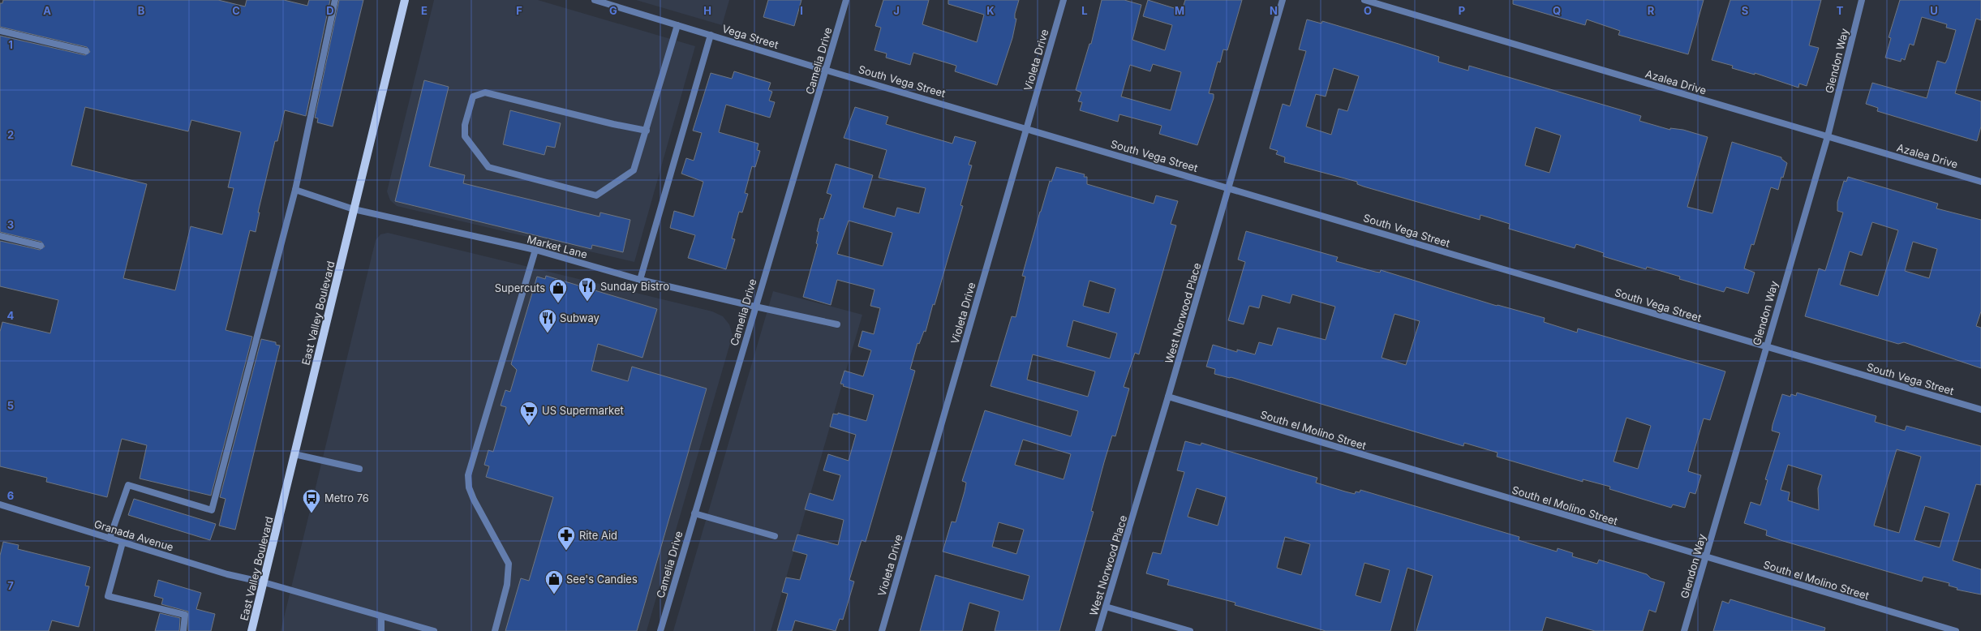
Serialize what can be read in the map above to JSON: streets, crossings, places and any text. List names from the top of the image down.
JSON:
{
  "streets": {
    "main road": ["East Valley Boulevard"],
    "street": [
      "Vega Street",
      "Violeta Drive",
      "Camelia Drive",
      "Glendon Way",
      "South Vega Street",
      "Azalea Drive",
      "Market Lane",
      "West Norwood Place",
      "South el Molino Street",
      "Granada Avenue"
    ]
  },
  "crossings": [
    ["Vega Street", "Camelia Drive"],
    ["Vega Street", "South Vega Street"],
    ["Violeta Drive", "South Vega Street"],
    ["Camelia Drive", "South Vega Street"],
    ["Camelia Drive", "Market Lane"],
    ["Glendon Way", "South Vega Street"],
    ["Glendon Way", "Azalea Drive"],
    ["Glendon Way", "South el Molino Street"],
    ["South Vega Street", "West Norwood Place"],
    ["Market Lane", "East Valley Boulevard"],
    ["East Valley Boulevard", "Granada Avenue"],
    ["West Norwood Place", "South el Molino Street"]
  ],
  "places": {
    "restaurant": ["Sunday Bistro", "Subway"],
    "shop": ["Supercuts", "See's Candies"],
    "supermarket": ["US Supermarket"],
    "bus stop": ["Metro 76"],
    "pharmacy": ["Rite Aid"]
  },
  "grid": {
    "columns": [
      "A",
      "B",
      "C",
      "D",
      "E",
      "F",
      "G",
      "H",
      "I",
      "J",
      "K",
      "L",
      "M",
      "N",
      "O",
      "P",
      "Q",
      "R",
      "S",
      "T",
      "U"
    ],
    "rows": [
      "1",
      "2",
      "3",
      "4",
      "5",
      "6",
      "7"
    ]
  }
}
